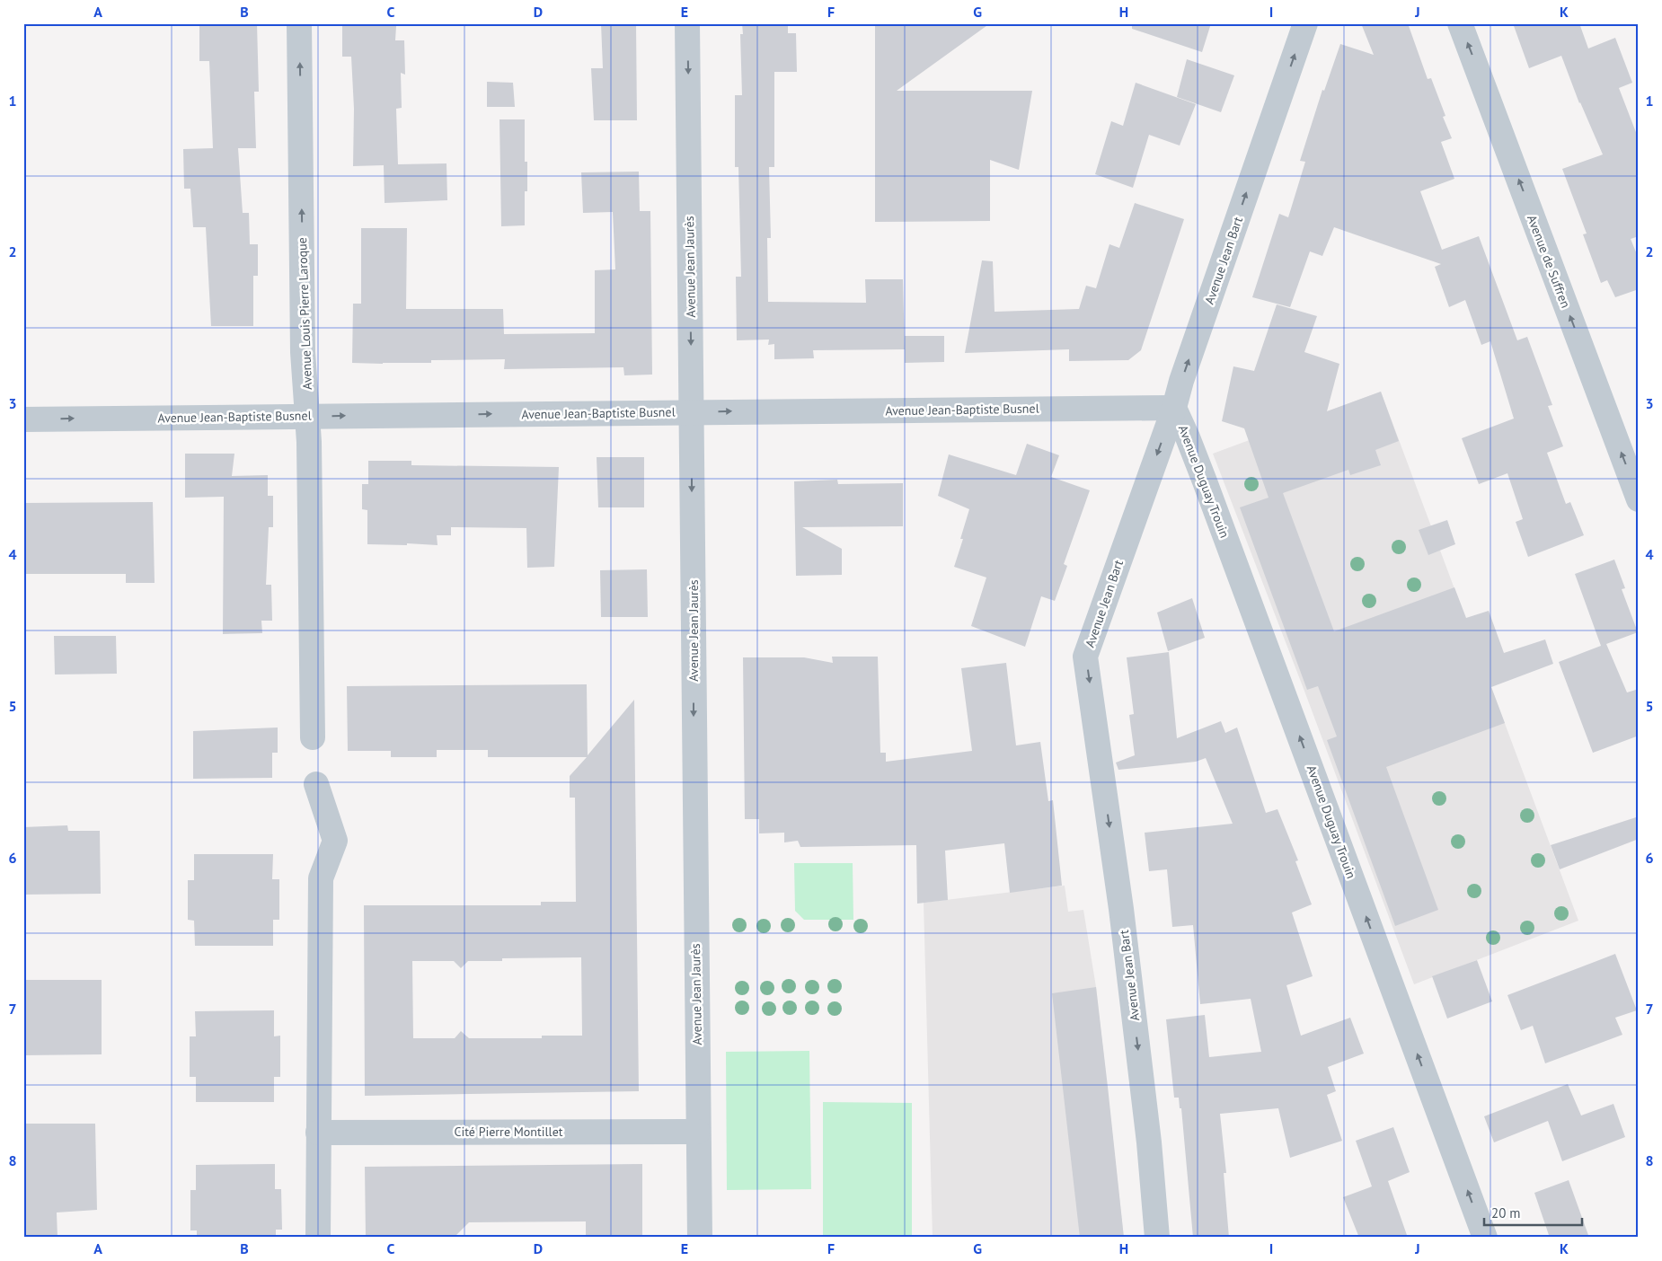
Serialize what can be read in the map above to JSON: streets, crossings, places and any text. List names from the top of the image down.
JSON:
{
  "streets": {
    "street": [
      "Avenue Jean Bart",
      "Avenue de Suffren",
      "Avenue Jean Jaurès",
      "Avenue Louis Pierre Laroque",
      "Avenue Jean-Baptiste Busnel",
      "Avenue Duguay Trouin",
      "Cité Pierre Montillet"
    ]
  },
  "crossings": [
    ["Avenue Jean Bart", "Avenue Jean-Baptiste Busnel"],
    ["Avenue Jean Bart", "Avenue Duguay Trouin"],
    ["Avenue Jean Jaurès", "Avenue Jean-Baptiste Busnel"],
    ["Avenue Jean Jaurès", "Cité Pierre Montillet"],
    ["Avenue Louis Pierre Laroque", "Avenue Jean-Baptiste Busnel"],
    ["Avenue Jean-Baptiste Busnel", "Avenue Duguay Trouin"]
  ],
  "one_way": [
    "Avenue de Suffren",
    "Avenue Jean Jaurès",
    "Avenue Louis Pierre Laroque",
    "Avenue Jean-Baptiste Busnel",
    "Avenue Duguay Trouin"
  ],
  "scale_bar": "20 m",
  "grid": {
    "columns": [
      "A",
      "B",
      "C",
      "D",
      "E",
      "F",
      "G",
      "H",
      "I",
      "J",
      "K"
    ],
    "rows": [
      "1",
      "2",
      "3",
      "4",
      "5",
      "6",
      "7",
      "8"
    ]
  }
}
